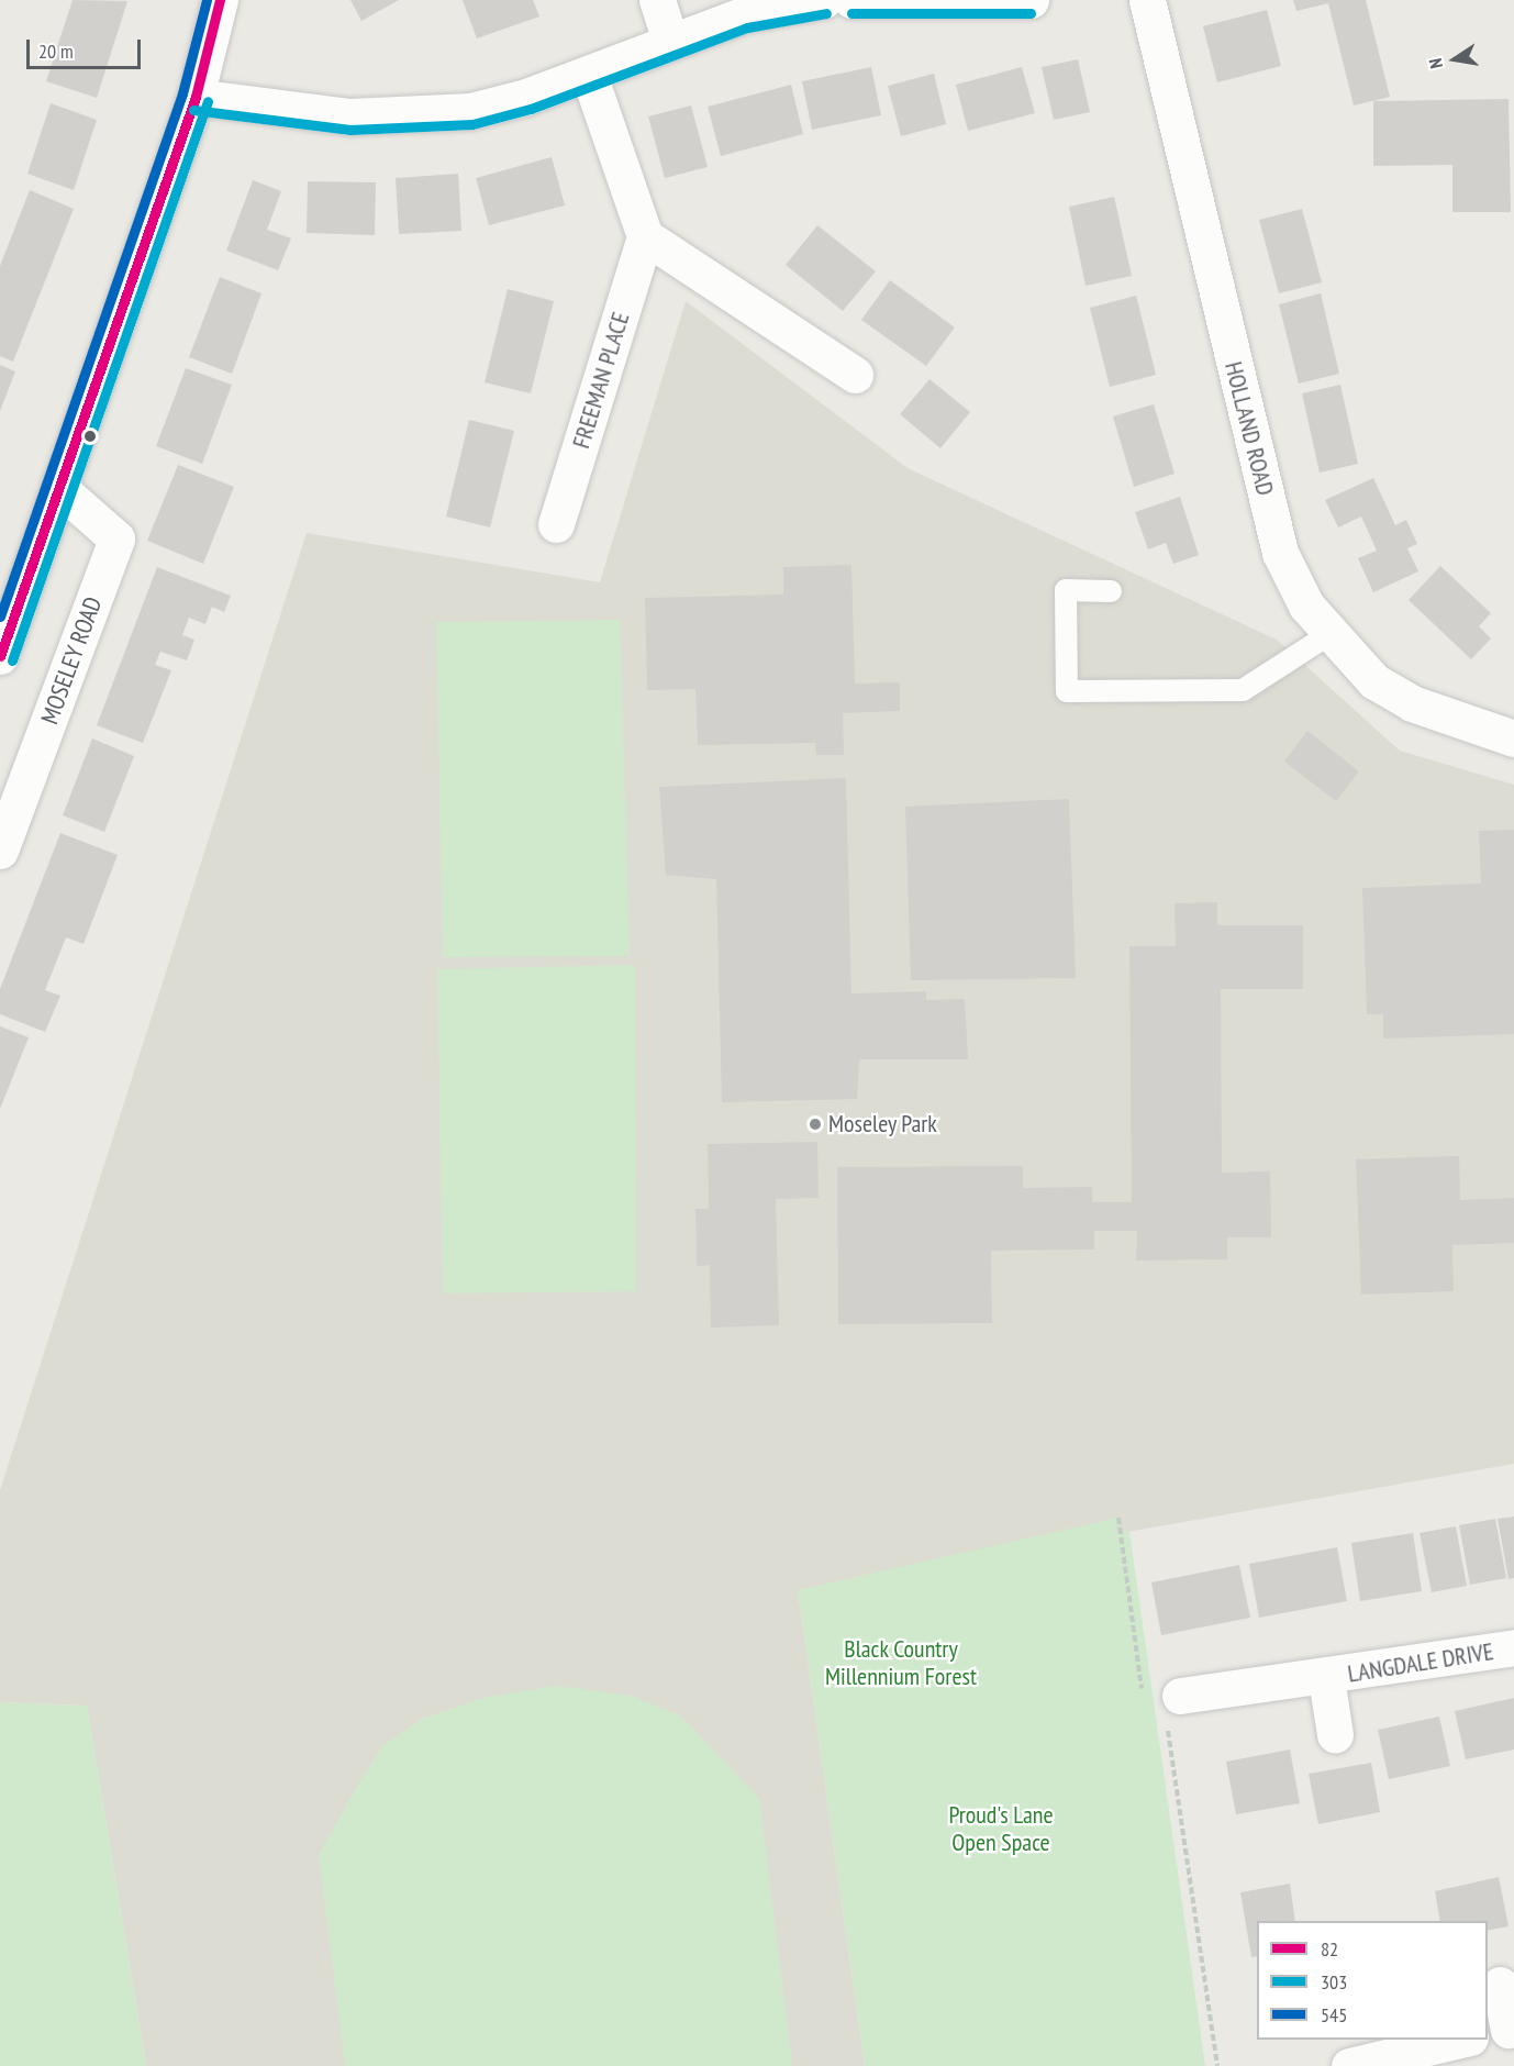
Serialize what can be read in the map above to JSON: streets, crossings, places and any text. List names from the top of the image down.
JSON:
{
  "streets": {
    "street": [
      "FREEMAN PLACE",
      "HOLLAND ROAD",
      "MOSELEY ROAD",
      "LANGDALE DRIVE"
    ]
  },
  "parks": ["Black Country Millennium Forest", "Proud's Lane Open Space"],
  "places": ["Moseley Park"],
  "lines": ["transit line 82", "transit line 545", "transit line 303"],
  "legend": ["82", "303", "545"],
  "scale_bar": "20 m",
  "north": "left"
}
